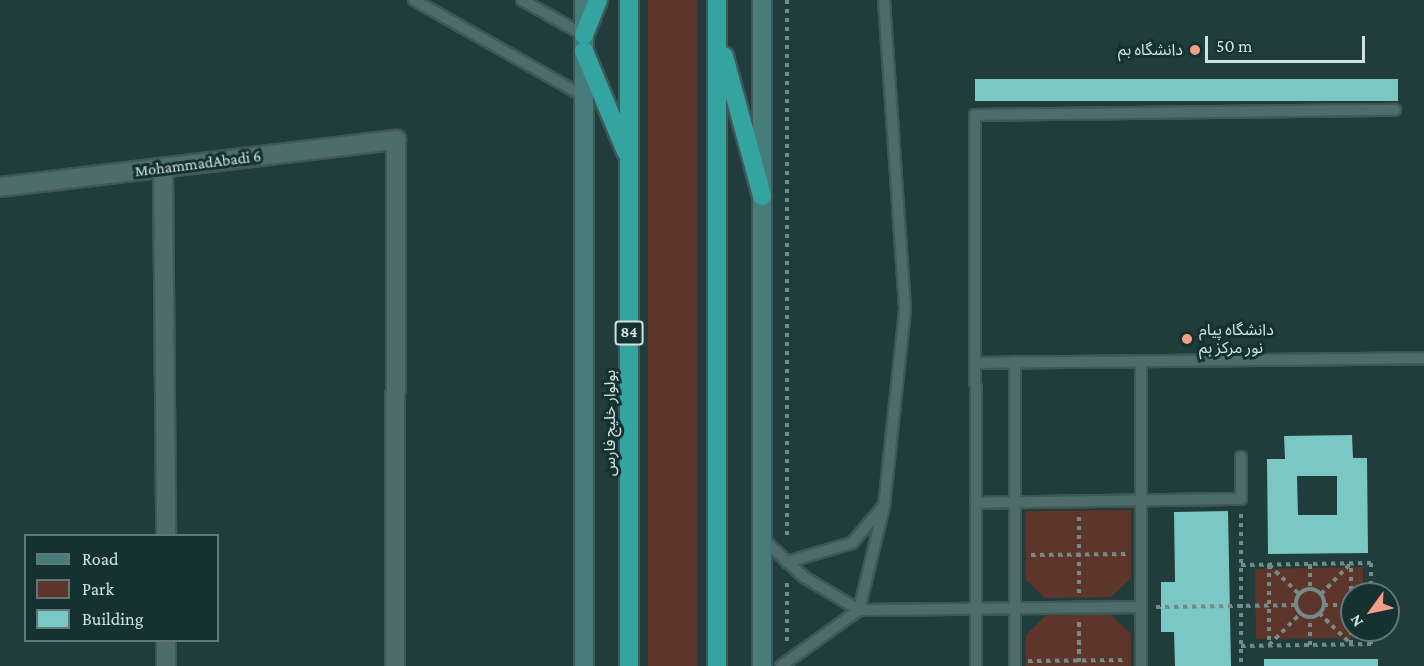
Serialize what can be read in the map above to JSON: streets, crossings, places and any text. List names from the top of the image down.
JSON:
{
  "streets": {
    "highway": ["84", "بولوار خلیج فارس"],
    "street": ["MohammadAbadi 6"]
  },
  "places": ["دانشگاه بم", "دانشگاه پیام نور مرکز بم"],
  "legend": ["Road", "Park", "Building"],
  "scale_bar": "50 m",
  "north": "bottom left"
}
